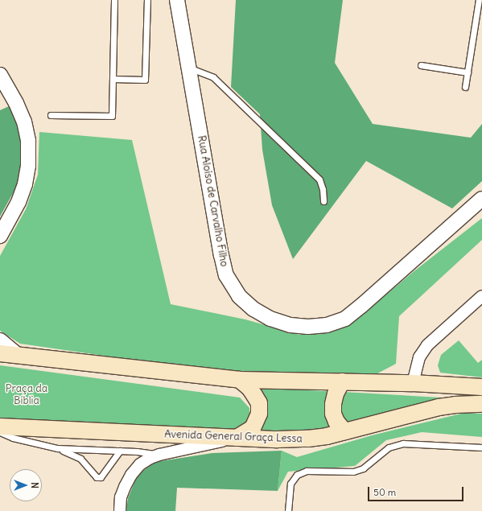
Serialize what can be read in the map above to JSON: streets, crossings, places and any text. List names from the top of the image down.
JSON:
{
  "streets": {
    "main road": ["Avenida General Graça Lessa"],
    "street": ["Rua Aloíso de Carvalho Filho"]
  },
  "parks": ["Praça da Bíblia"],
  "scale_bar": "50 m",
  "north": "right"
}
